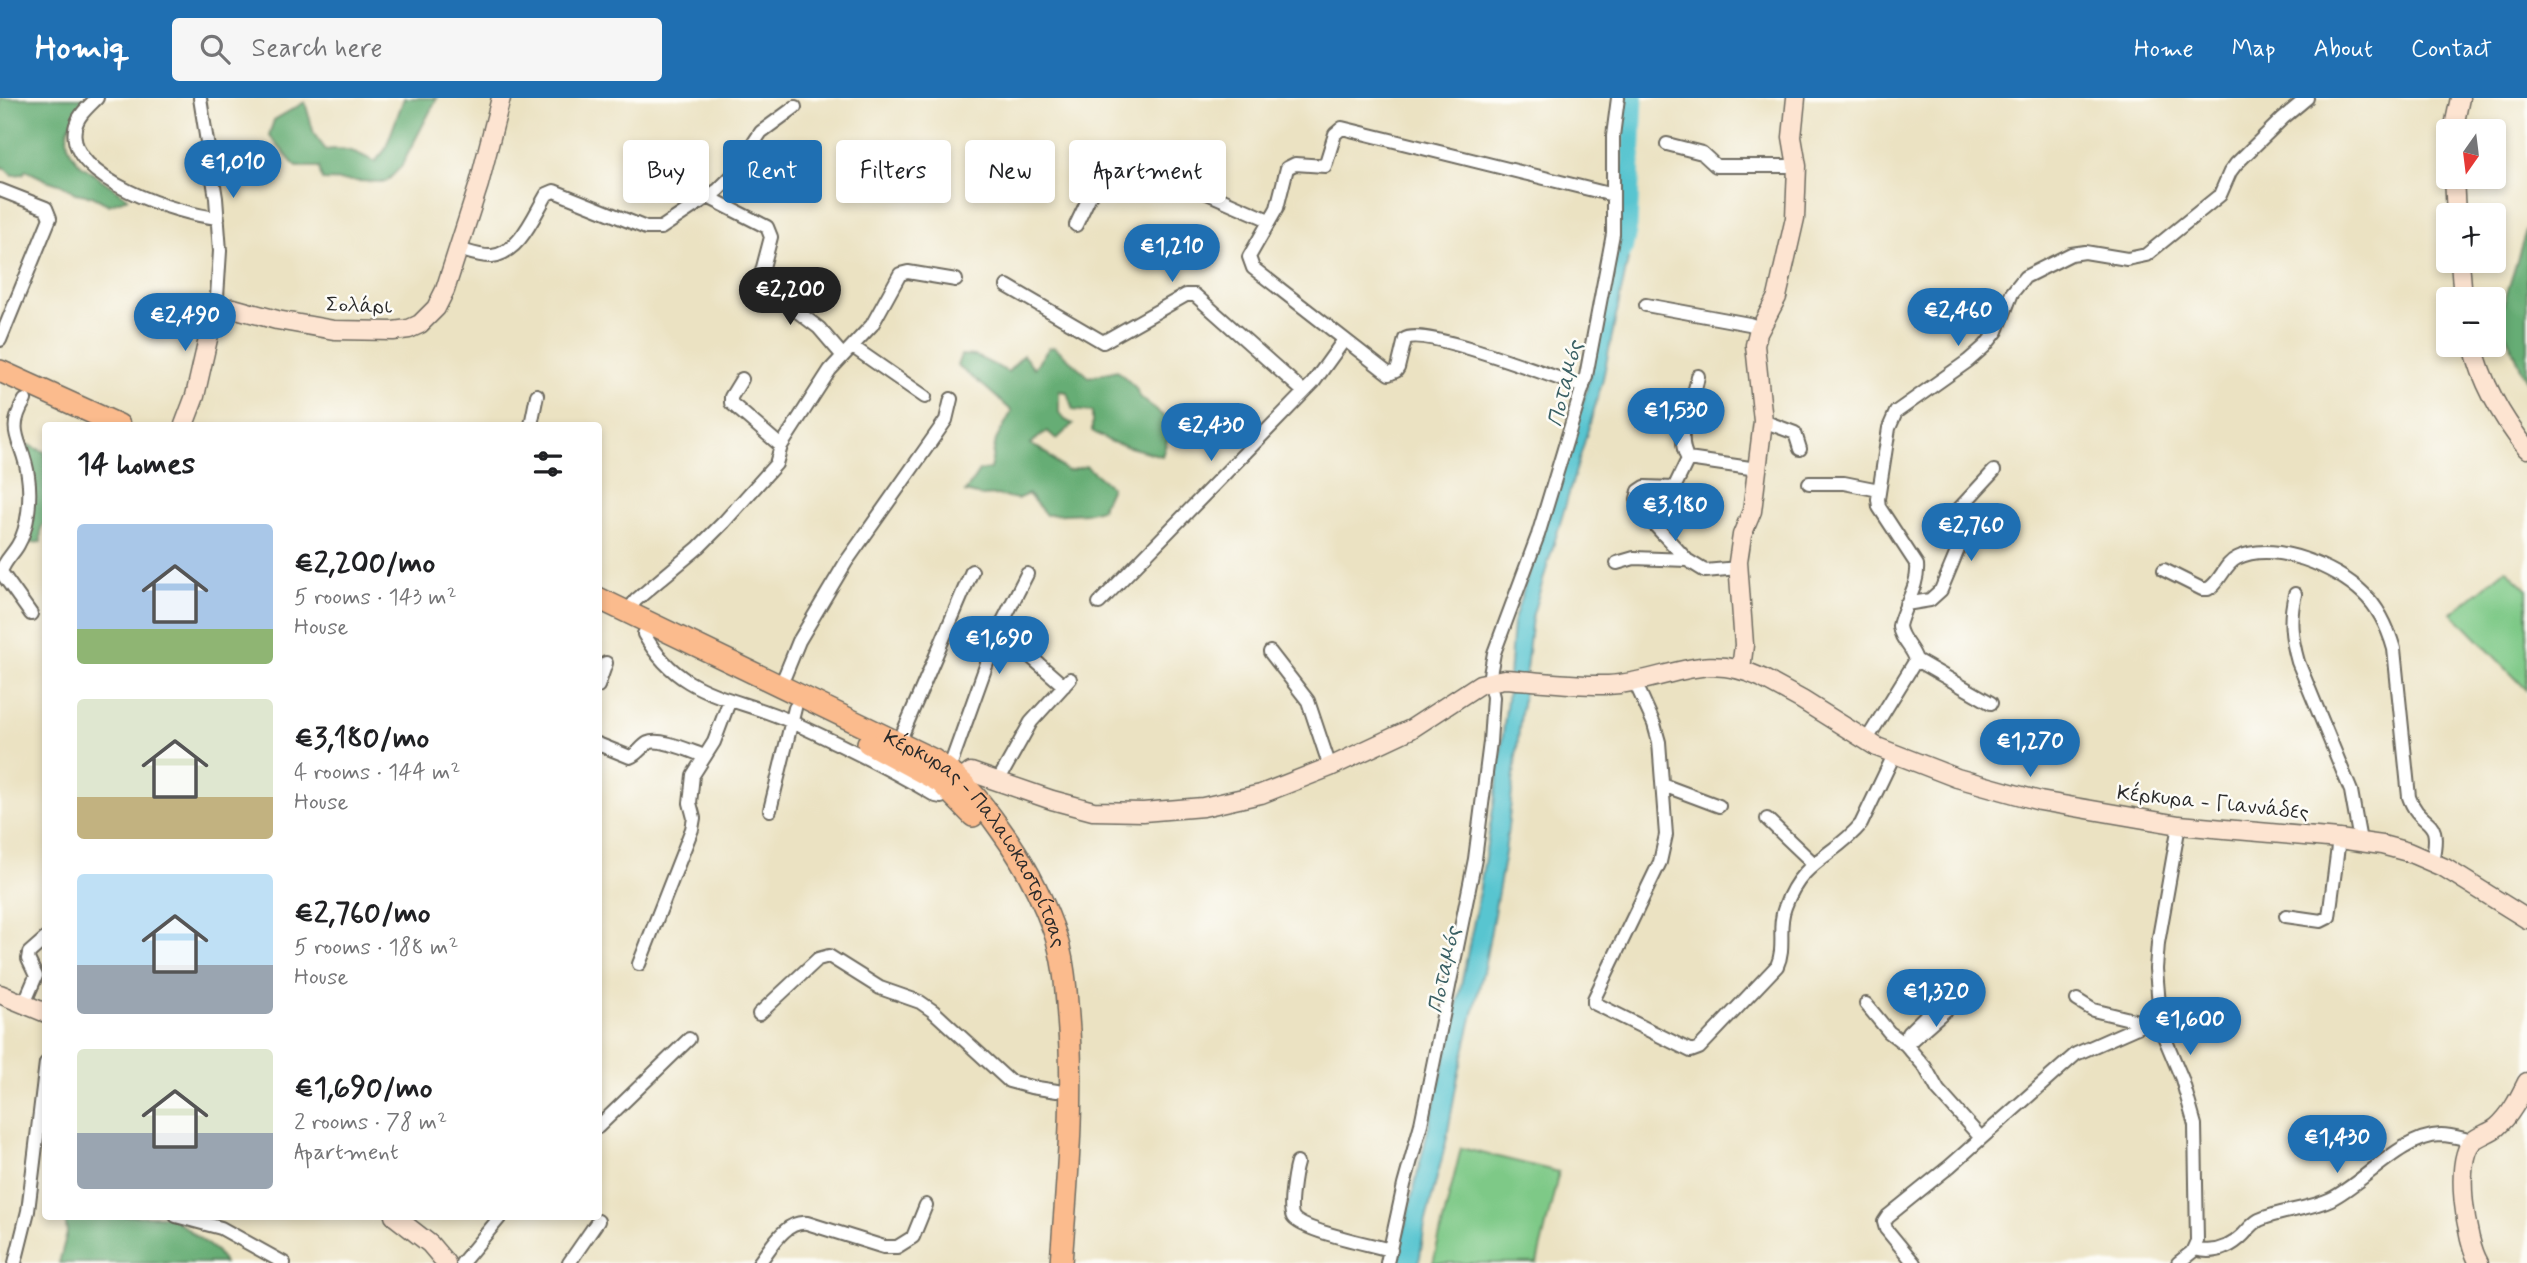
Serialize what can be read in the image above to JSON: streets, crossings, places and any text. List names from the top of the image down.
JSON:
{
  "streets": {
    "main road": ["Κέρκυρας - Παλαιοκαστρίτσας"],
    "street": ["Σολάρι", "Κέρκυρα - Γιαννάδες"]
  },
  "water": ["Ποταμός"],
  "north": "bottom",
  "page": {
    "header": "Homiq",
    "search": "Search here",
    "nav": [
      "Home",
      "Map",
      "About",
      "Contact"
    ],
    "map_buttons": ["+", "−"],
    "price": [
      "€1,010",
      "€1,210",
      "€2,200",
      "€2,460",
      "€2,490",
      "€1,530",
      "€2,430",
      "€3,180",
      "€2,760",
      "€1,690",
      "€1,270",
      "€1,320",
      "€1,600",
      "€1,430"
    ],
    "chip": [
      "Buy",
      "Rent",
      "Filters",
      "New",
      "Apartment"
    ],
    "heading": "14 homes",
    "list": [
      {
        "name": "€2,200/mo",
        "note": "5 rooms · 143 m² · House"
      },
      {
        "name": "€3,180/mo",
        "note": "4 rooms · 144 m² · House"
      },
      {
        "name": "€2,760/mo",
        "note": "5 rooms · 188 m² · House"
      },
      {
        "name": "€1,690/mo",
        "note": "2 rooms · 78 m² · Apartment"
      }
    ]
  }
}
